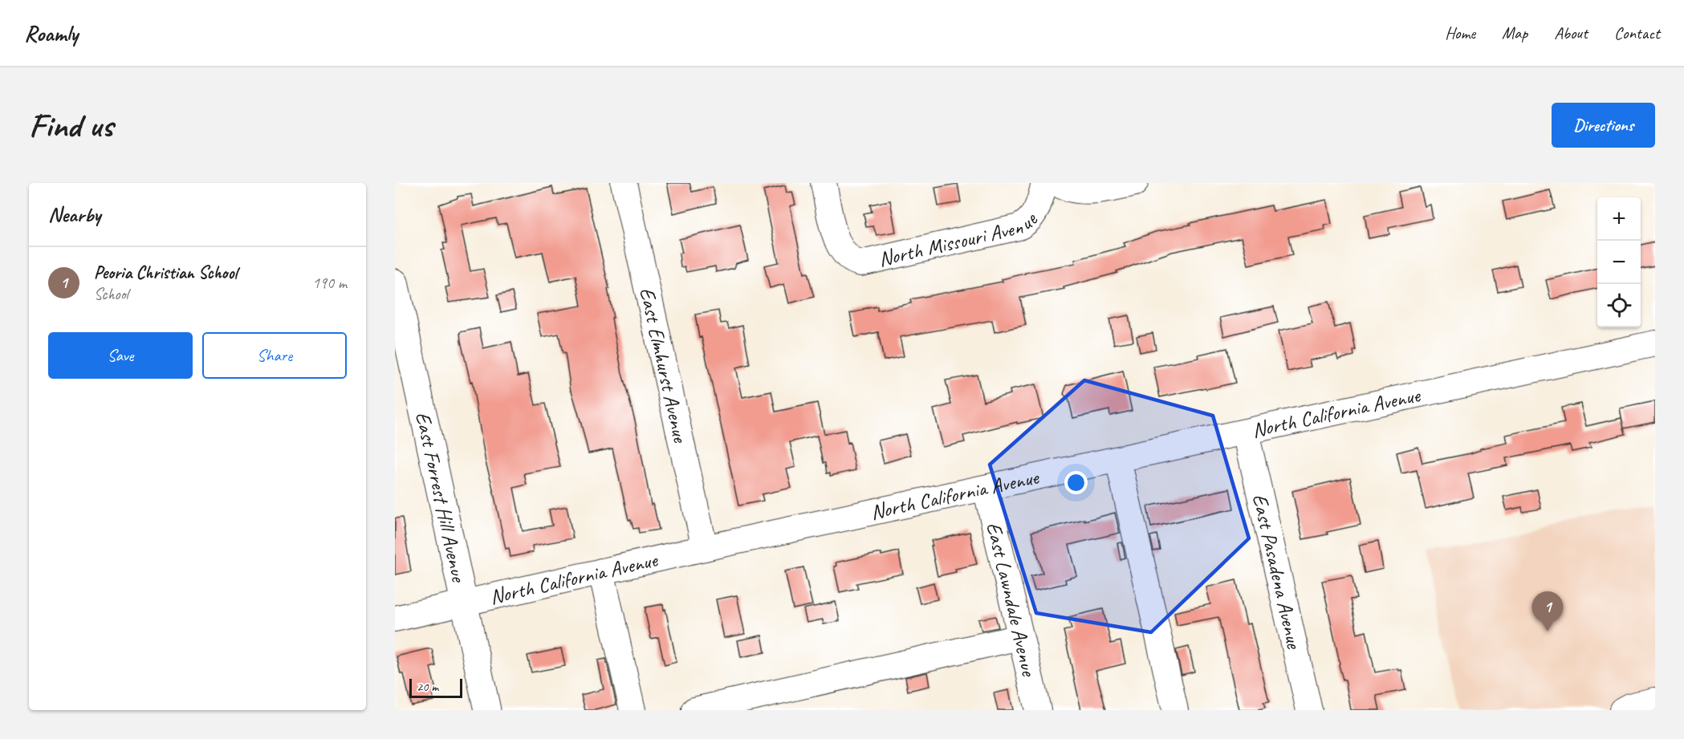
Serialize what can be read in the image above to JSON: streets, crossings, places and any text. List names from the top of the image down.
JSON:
{
  "streets": {
    "main road": ["East Forrest Hill Avenue"],
    "street": [
      "North Missouri Avenue",
      "East Elmhurst Avenue",
      "North California Avenue",
      "East Pasadena Avenue",
      "East Lawndale Avenue"
    ]
  },
  "crossings": [
    ["East Elmhurst Avenue", "North California Avenue"],
    ["North California Avenue", "East Forrest Hill Avenue"],
    ["North California Avenue", "East Pasadena Avenue"],
    ["North California Avenue", "East Lawndale Avenue"]
  ],
  "scale_bar": "20 m",
  "page": {
    "header": "Roamly",
    "nav": [
      "Home",
      "Map",
      "About",
      "Contact"
    ],
    "buttons": [
      "Directions",
      ["Save", "Share"]
    ],
    "title": "Find us",
    "heading": "Nearby",
    "map_buttons": ["+", "−"],
    "list": [
      {
        "mark": "1",
        "name": "Peoria Christian School",
        "note": "School",
        "value": "190 m"
      }
    ],
    "pins": "1",
    "scale": "20 m"
  }
}
